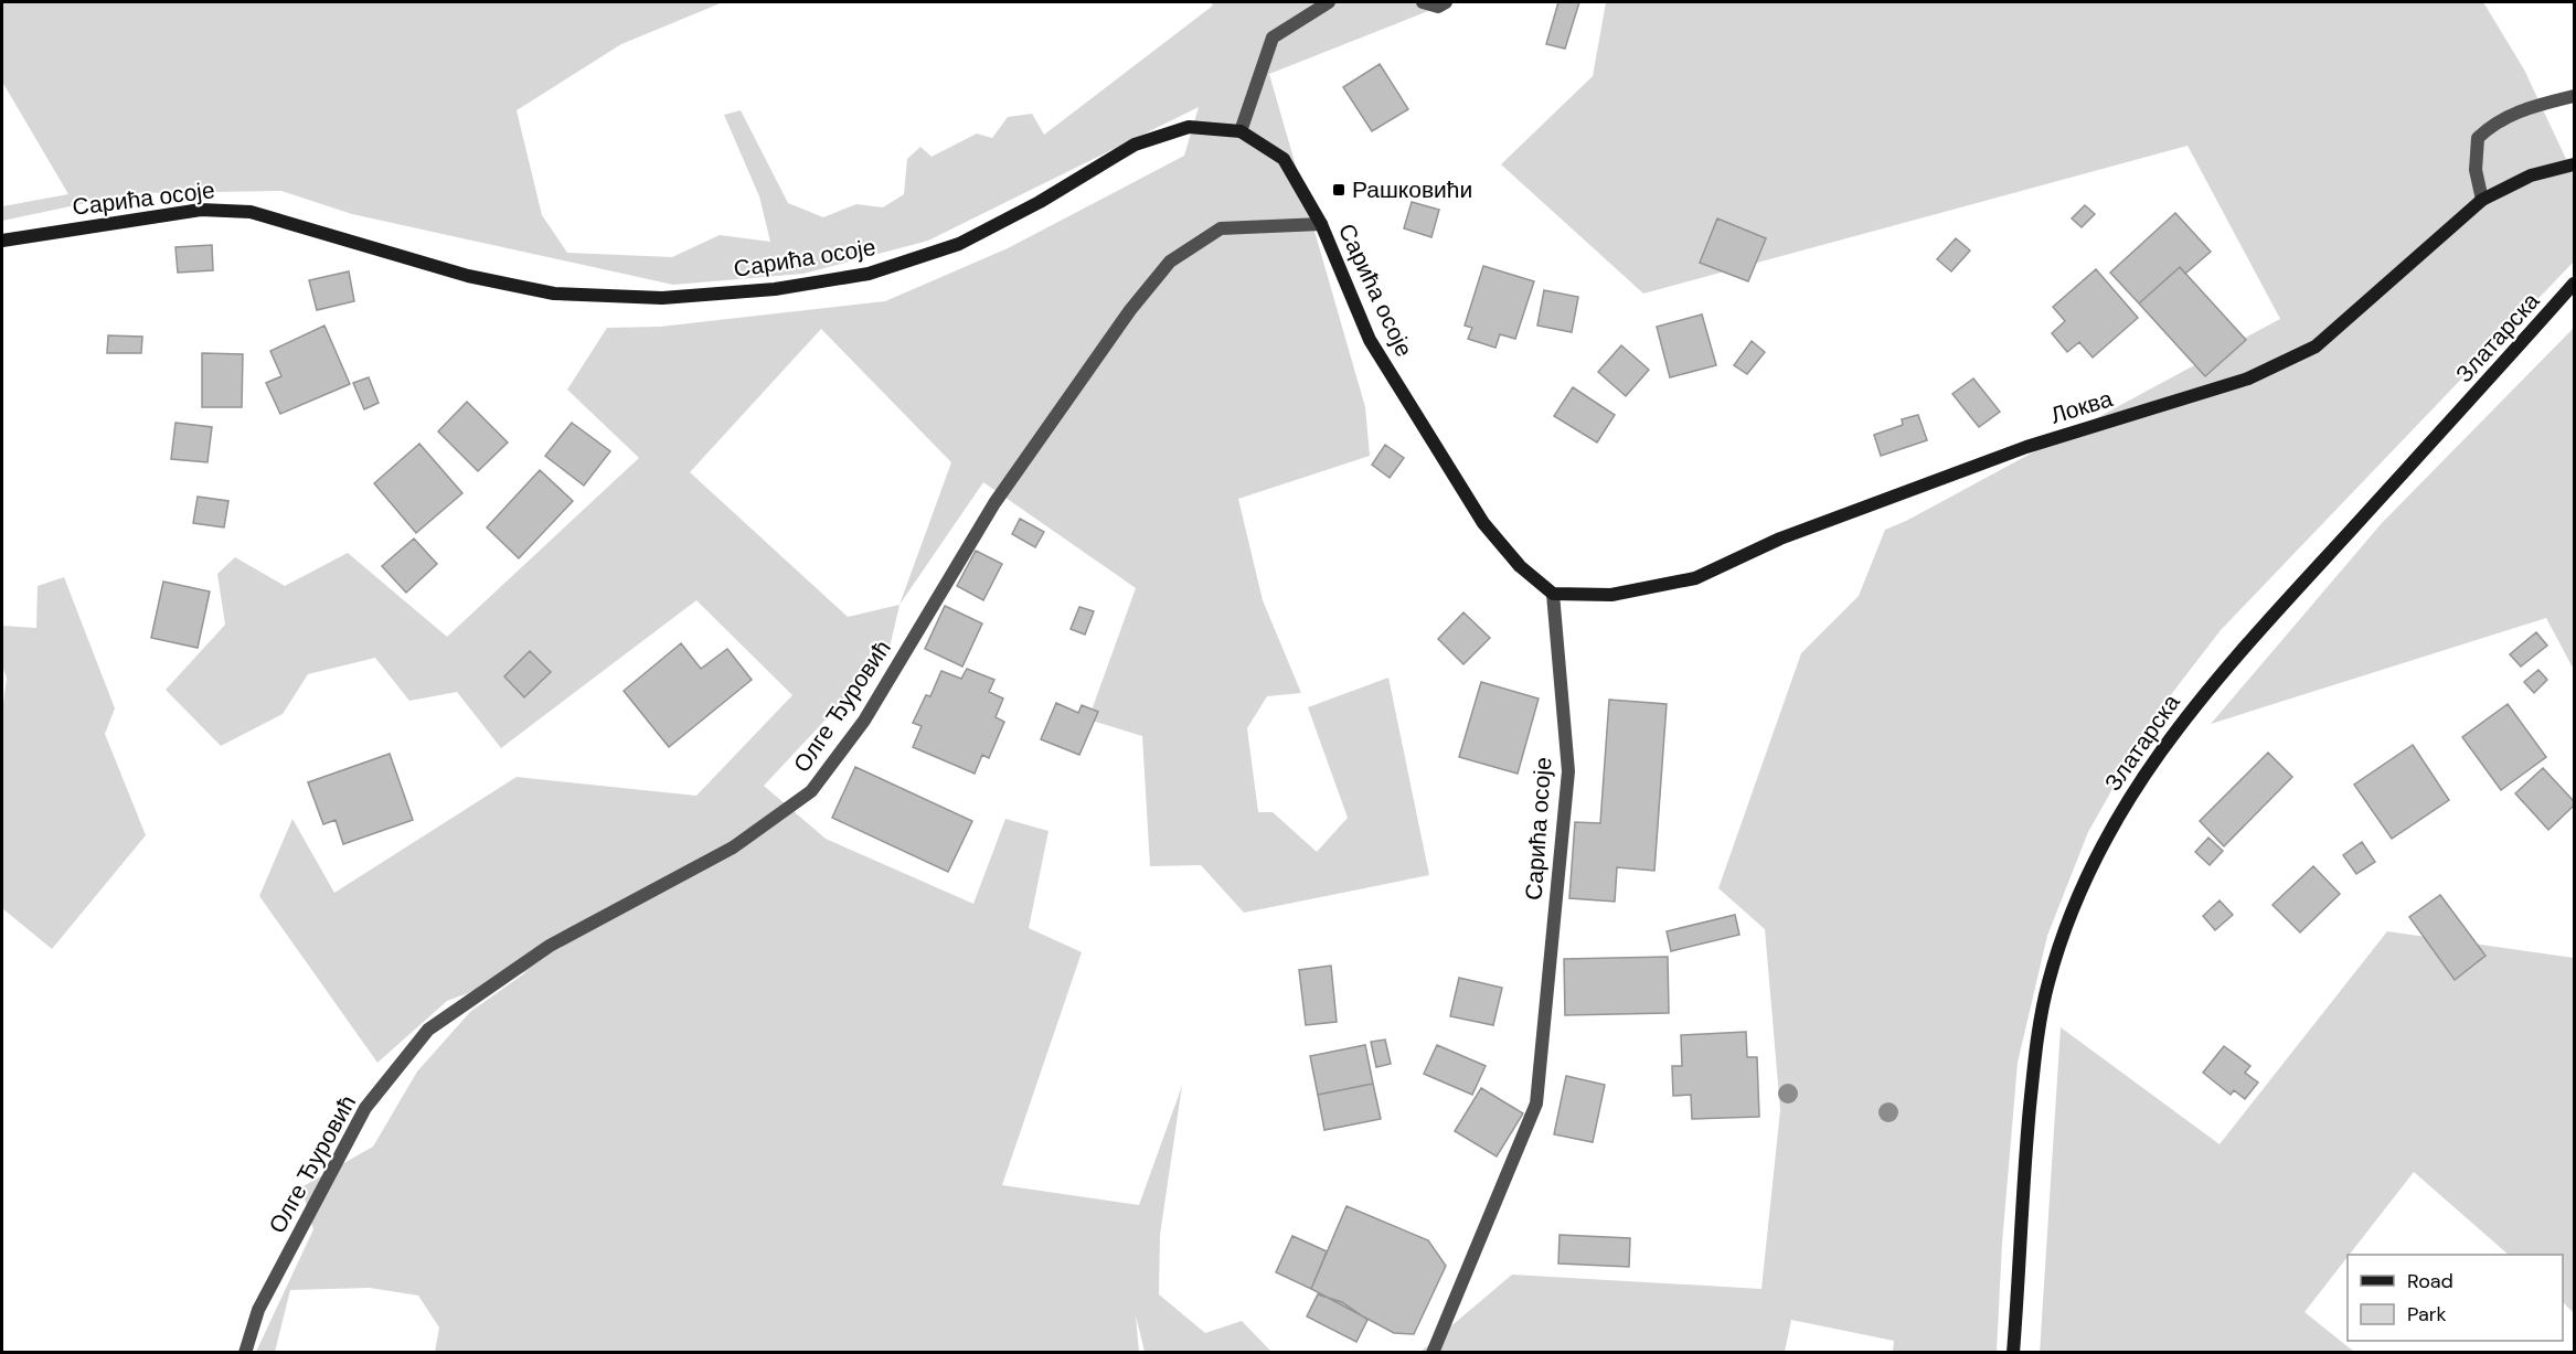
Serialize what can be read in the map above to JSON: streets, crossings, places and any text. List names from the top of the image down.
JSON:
{
  "streets": {
    "street": [
      "Сарића осоје",
      "Златарска",
      "Локва",
      "Олге Ђуровић"
    ]
  },
  "crossings": [
    ["Сарића осоје", "Локва"],
    ["Сарића осоје", "Олге Ђуровић"]
  ],
  "places": {
    "transit": ["Рашковићи"]
  },
  "legend": ["Road", "Park"]
}
